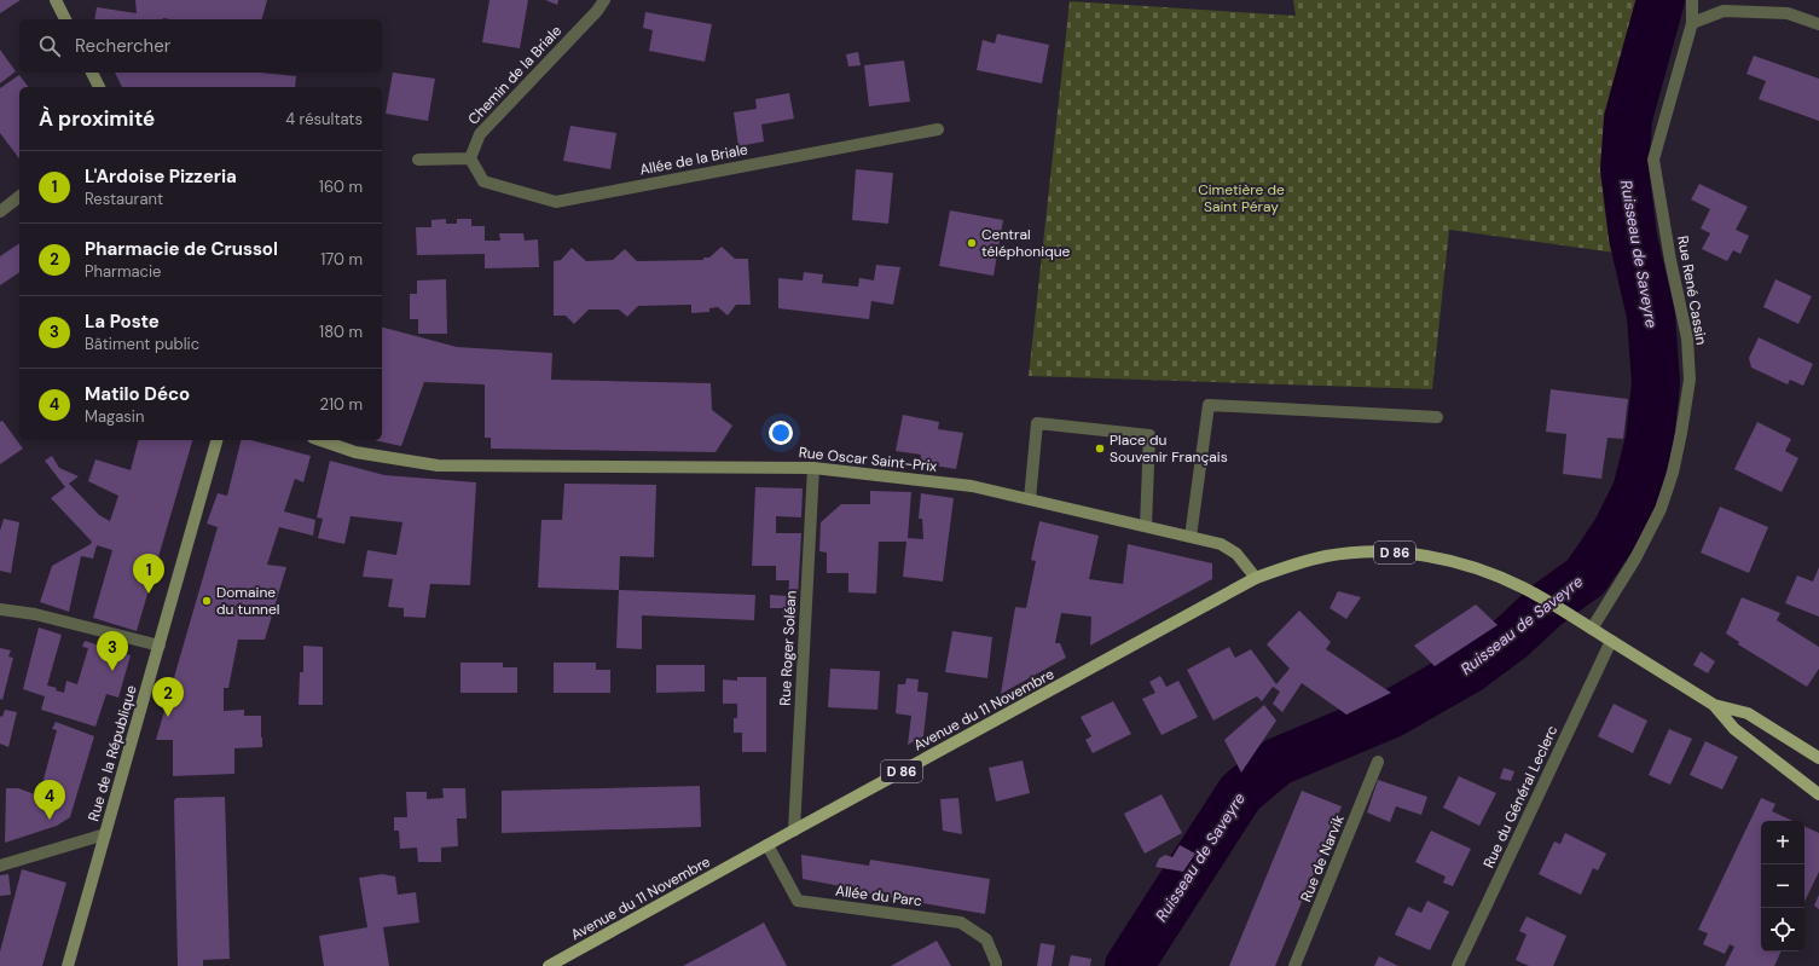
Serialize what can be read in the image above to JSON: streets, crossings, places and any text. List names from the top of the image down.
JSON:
{
  "streets": {
    "main road": ["D 86", "Avenue du 11 Novembre"],
    "street": [
      "Chemin de la Briale",
      "Allée de la Briale",
      "Rue René Cassin",
      "Rue Oscar Saint-Prix",
      "Rue Roger Soléan",
      "Rue de la République",
      "Rue du Général Leclerc",
      "Rue de Narvik",
      "Allée du Parc"
    ]
  },
  "crossings": [
    ["Chemin de la Briale", "Allée de la Briale"],
    ["Rue René Cassin", "D 86"],
    ["Rue Oscar Saint-Prix", "D 86"],
    ["Rue Oscar Saint-Prix", "Rue Roger Soléan"],
    ["Rue Oscar Saint-Prix", "Avenue du 11 Novembre"],
    ["D 86", "Avenue du 11 Novembre"],
    ["D 86", "Rue du Général Leclerc"],
    ["Rue Roger Soléan", "Avenue du 11 Novembre"],
    ["Avenue du 11 Novembre", "Allée du Parc"]
  ],
  "water": ["Ruisseau de Saveyre"],
  "parks": ["Cimetière de Saint Péray"],
  "places": ["Central téléphonique", "Place du Souvenir Français", "Domaine du tunnel"],
  "page": {
    "search": "Rechercher",
    "heading": ["À proximité", "4 résultats"],
    "list": [
      {
        "mark": "1",
        "name": "L'Ardoise Pizzeria",
        "note": "Restaurant",
        "value": "160 m"
      },
      {
        "mark": "2",
        "name": "Pharmacie de Crussol",
        "note": "Pharmacie",
        "value": "170 m"
      },
      {
        "mark": "3",
        "name": "La Poste",
        "note": "Bâtiment public",
        "value": "180 m"
      },
      {
        "mark": "4",
        "name": "Matilo Déco",
        "note": "Magasin",
        "value": "210 m"
      }
    ],
    "pins": [
      "1",
      "3",
      "2",
      "4"
    ],
    "map_buttons": ["+", "−"]
  }
}
